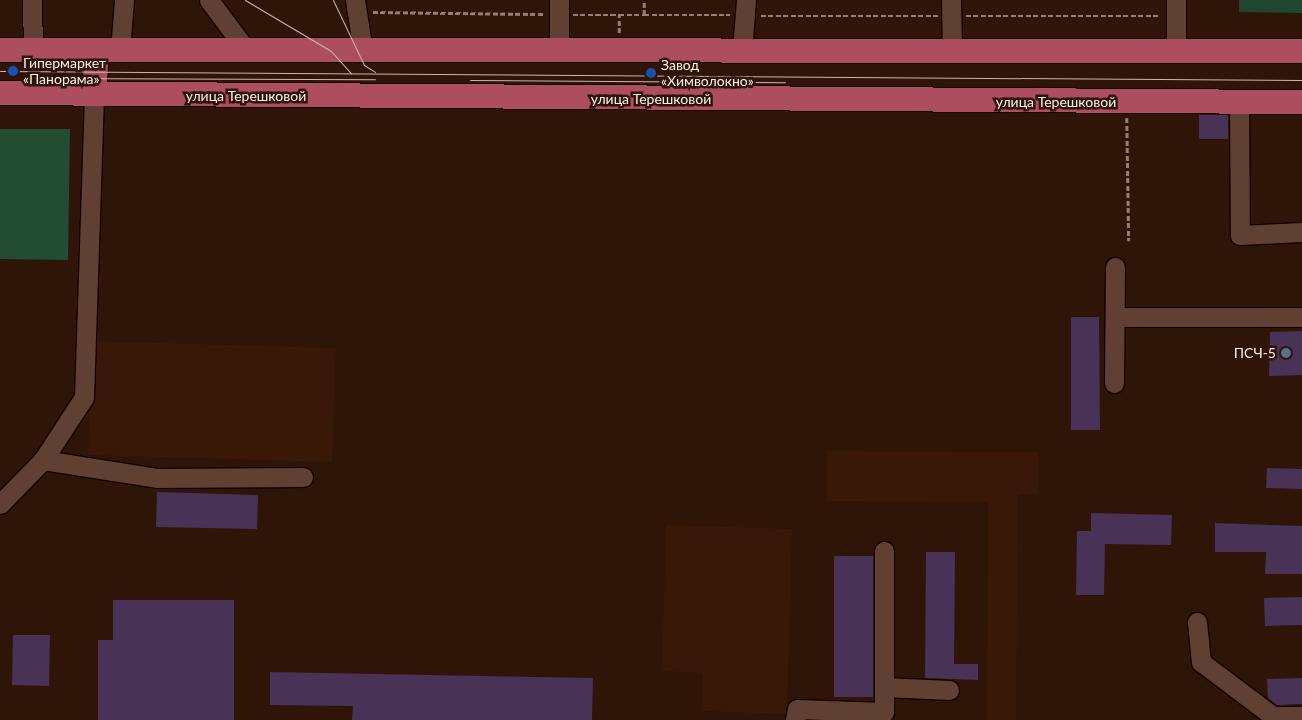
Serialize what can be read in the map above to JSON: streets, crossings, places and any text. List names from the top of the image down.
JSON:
{
  "streets": {
    "main road": ["улица Терешковой"]
  },
  "places": ["Гипермаркет «Панорама»", "Завод «Химволокно»", "ПСЧ-5"]
}
